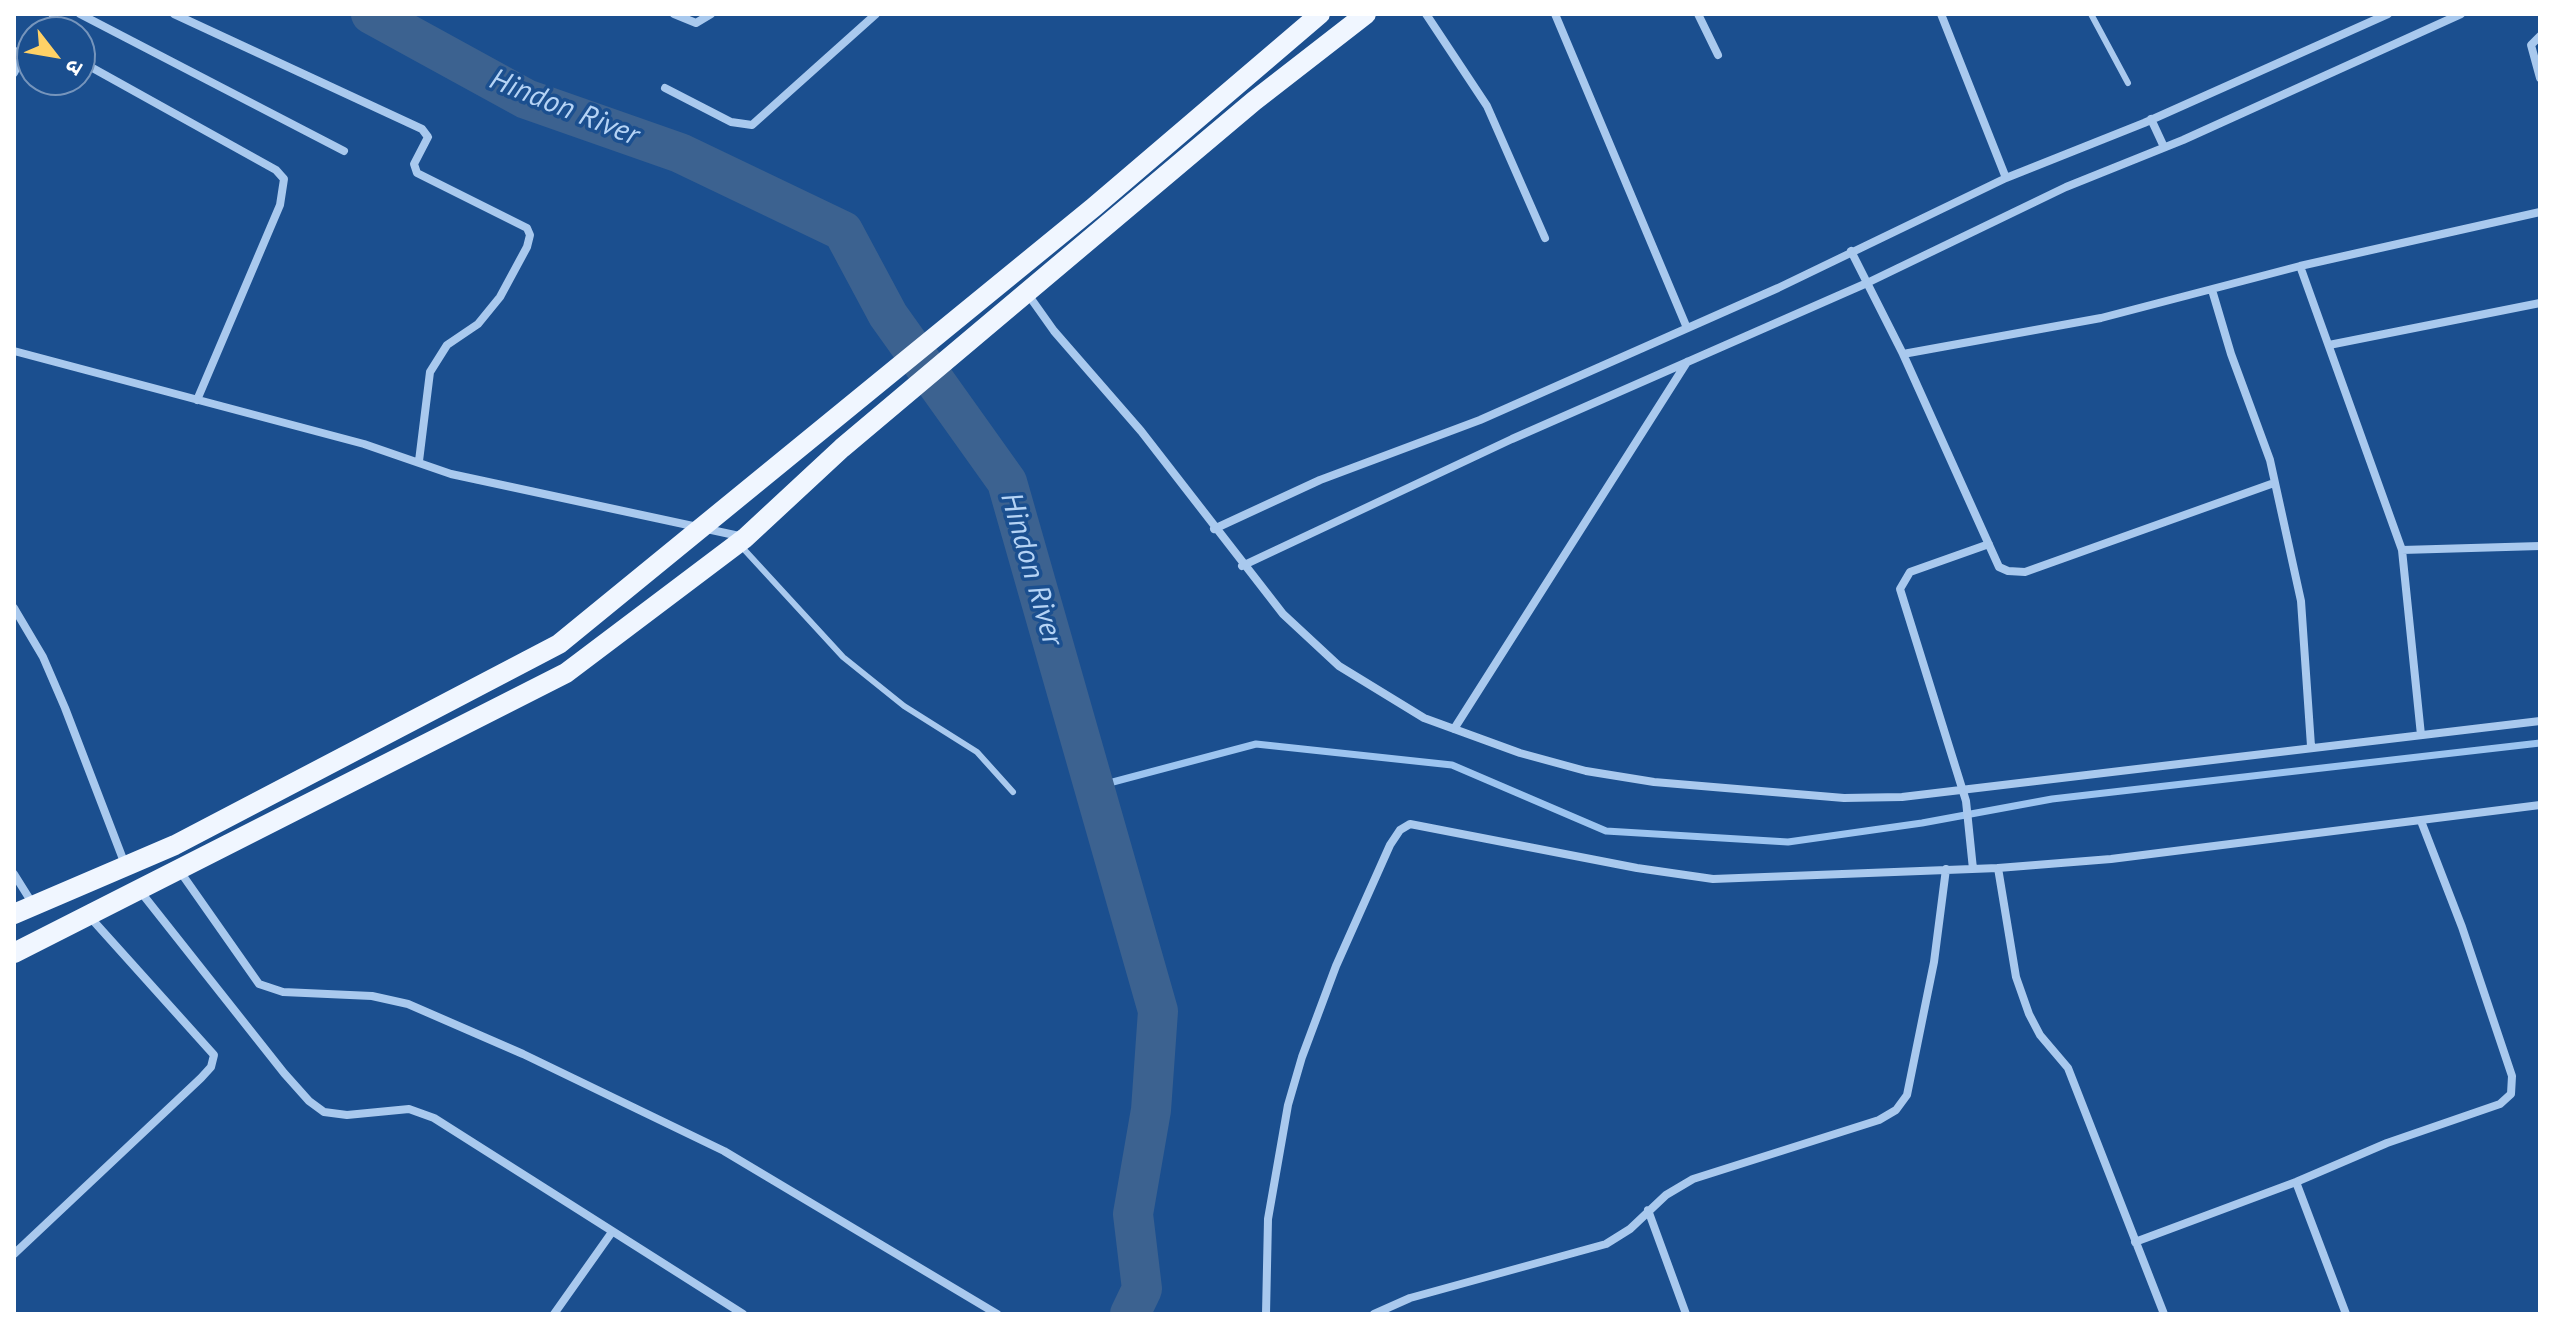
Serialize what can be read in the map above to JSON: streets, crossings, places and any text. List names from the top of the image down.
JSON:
{
  "water": ["Hindon River"],
  "north": "bottom right"
}
